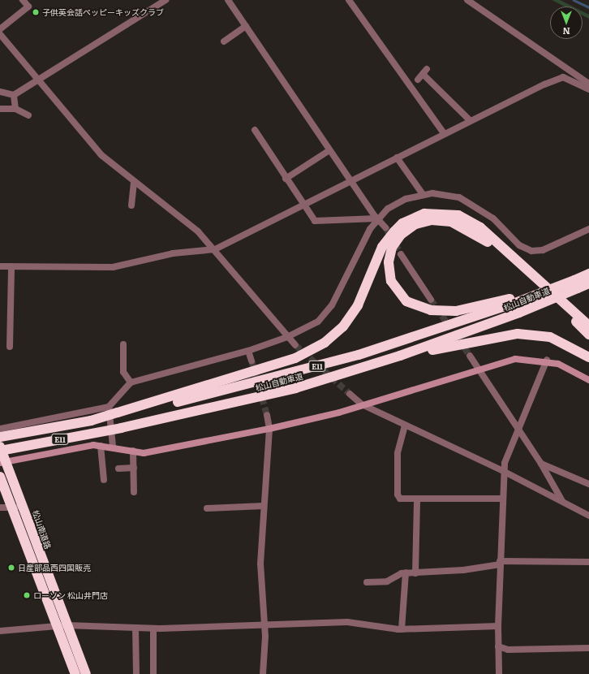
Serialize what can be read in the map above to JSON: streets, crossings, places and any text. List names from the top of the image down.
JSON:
{
  "streets": {
    "highway": ["松山自動車道", "E11", "松山南道路"]
  },
  "crossings": [
    ["松山自動車道", "E11"]
  ],
  "places": ["子供英会話ペッピーキッズクラブ", "日産部品西四国販売", "ローソン 松山井門店"],
  "north": "bottom"
}
